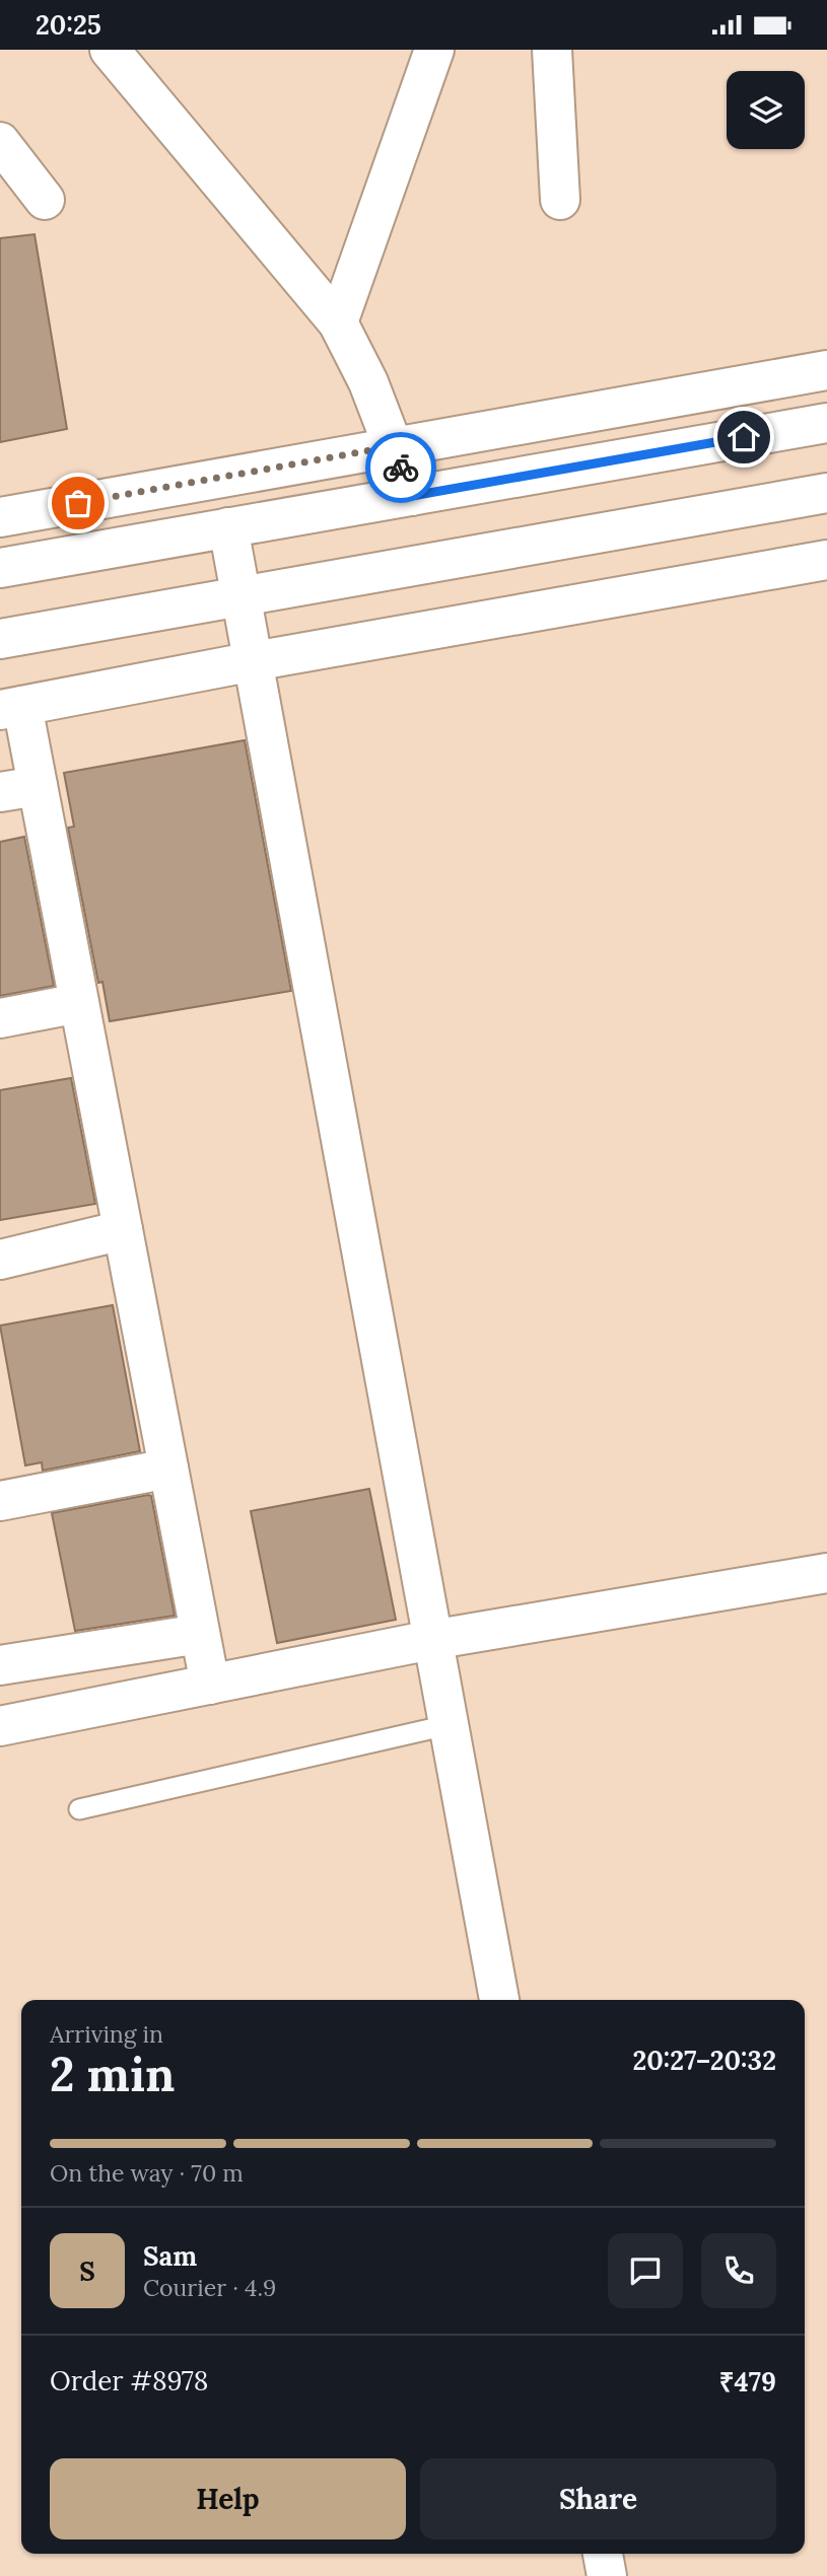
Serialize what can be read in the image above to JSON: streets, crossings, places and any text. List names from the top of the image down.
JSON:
{
  "page": {
    "status": "20:25",
    "heading": ["2 min", "Arriving in", "20:27–20:32"],
    "panel": [
      "Sam",
      "Courier · 4.9",
      "Order #8978",
      "₹479"
    ],
    "bar": "On the way · 70 m",
    "round": "S",
    "buttons": ["Help", "Share"]
  }
}
